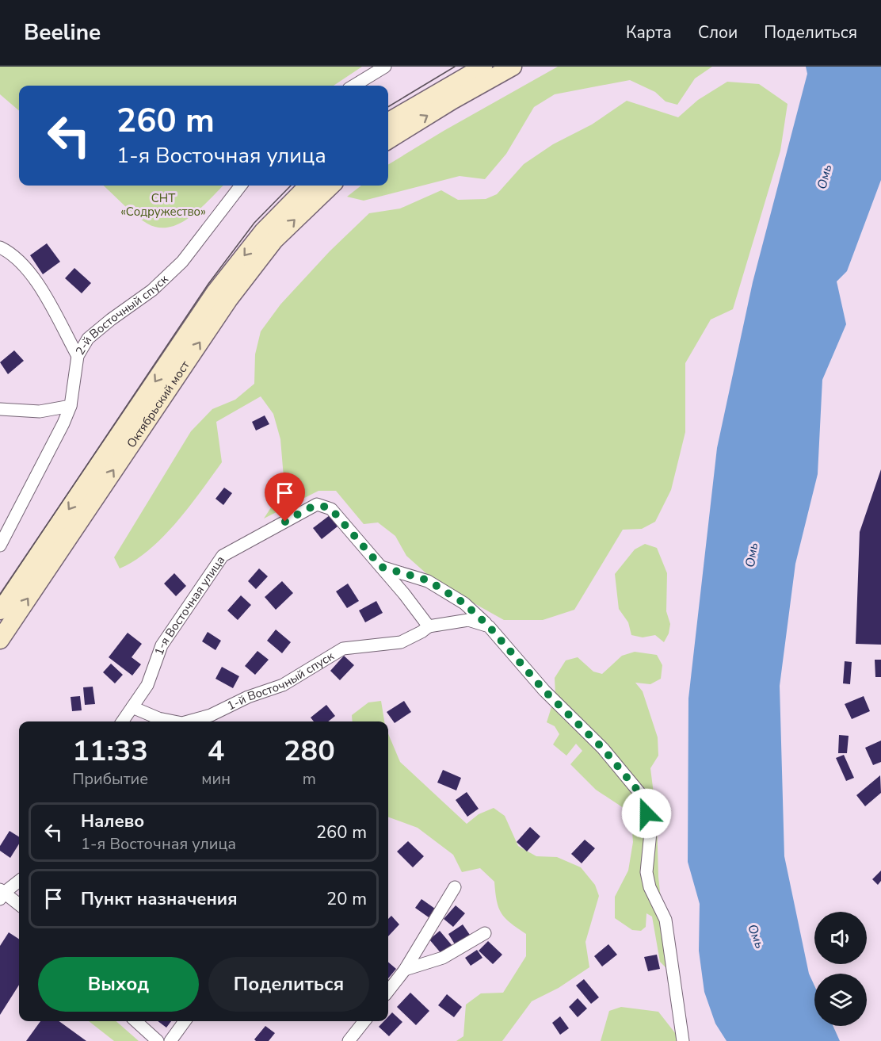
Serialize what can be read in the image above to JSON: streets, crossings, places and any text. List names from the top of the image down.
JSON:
{
  "streets": {
    "main road": ["Октябрьский мост"],
    "street": ["2-й Восточный спуск", "1-я Восточная улица", "1-й Восточный спуск"]
  },
  "crossings": [
    ["1-я Восточная улица", "1-й Восточный спуск"]
  ],
  "water": ["Омь"],
  "parks": ["СНТ «Содружество»"],
  "page": {
    "header": "Beeline",
    "nav": ["Карта", "Слои", "Поделиться"],
    "turn": ["260 m", "1-я Восточная улица"],
    "eta": [
      "11:33",
      "Прибытие",
      "4",
      "мин",
      "280",
      "m"
    ],
    "list": [
      {
        "name": "Налево",
        "note": "1-я Восточная улица",
        "value": "260 m"
      },
      {
        "name": "Пункт назначения",
        "value": "20 m"
      }
    ],
    "buttons": ["Выход", "Поделиться"]
  }
}
